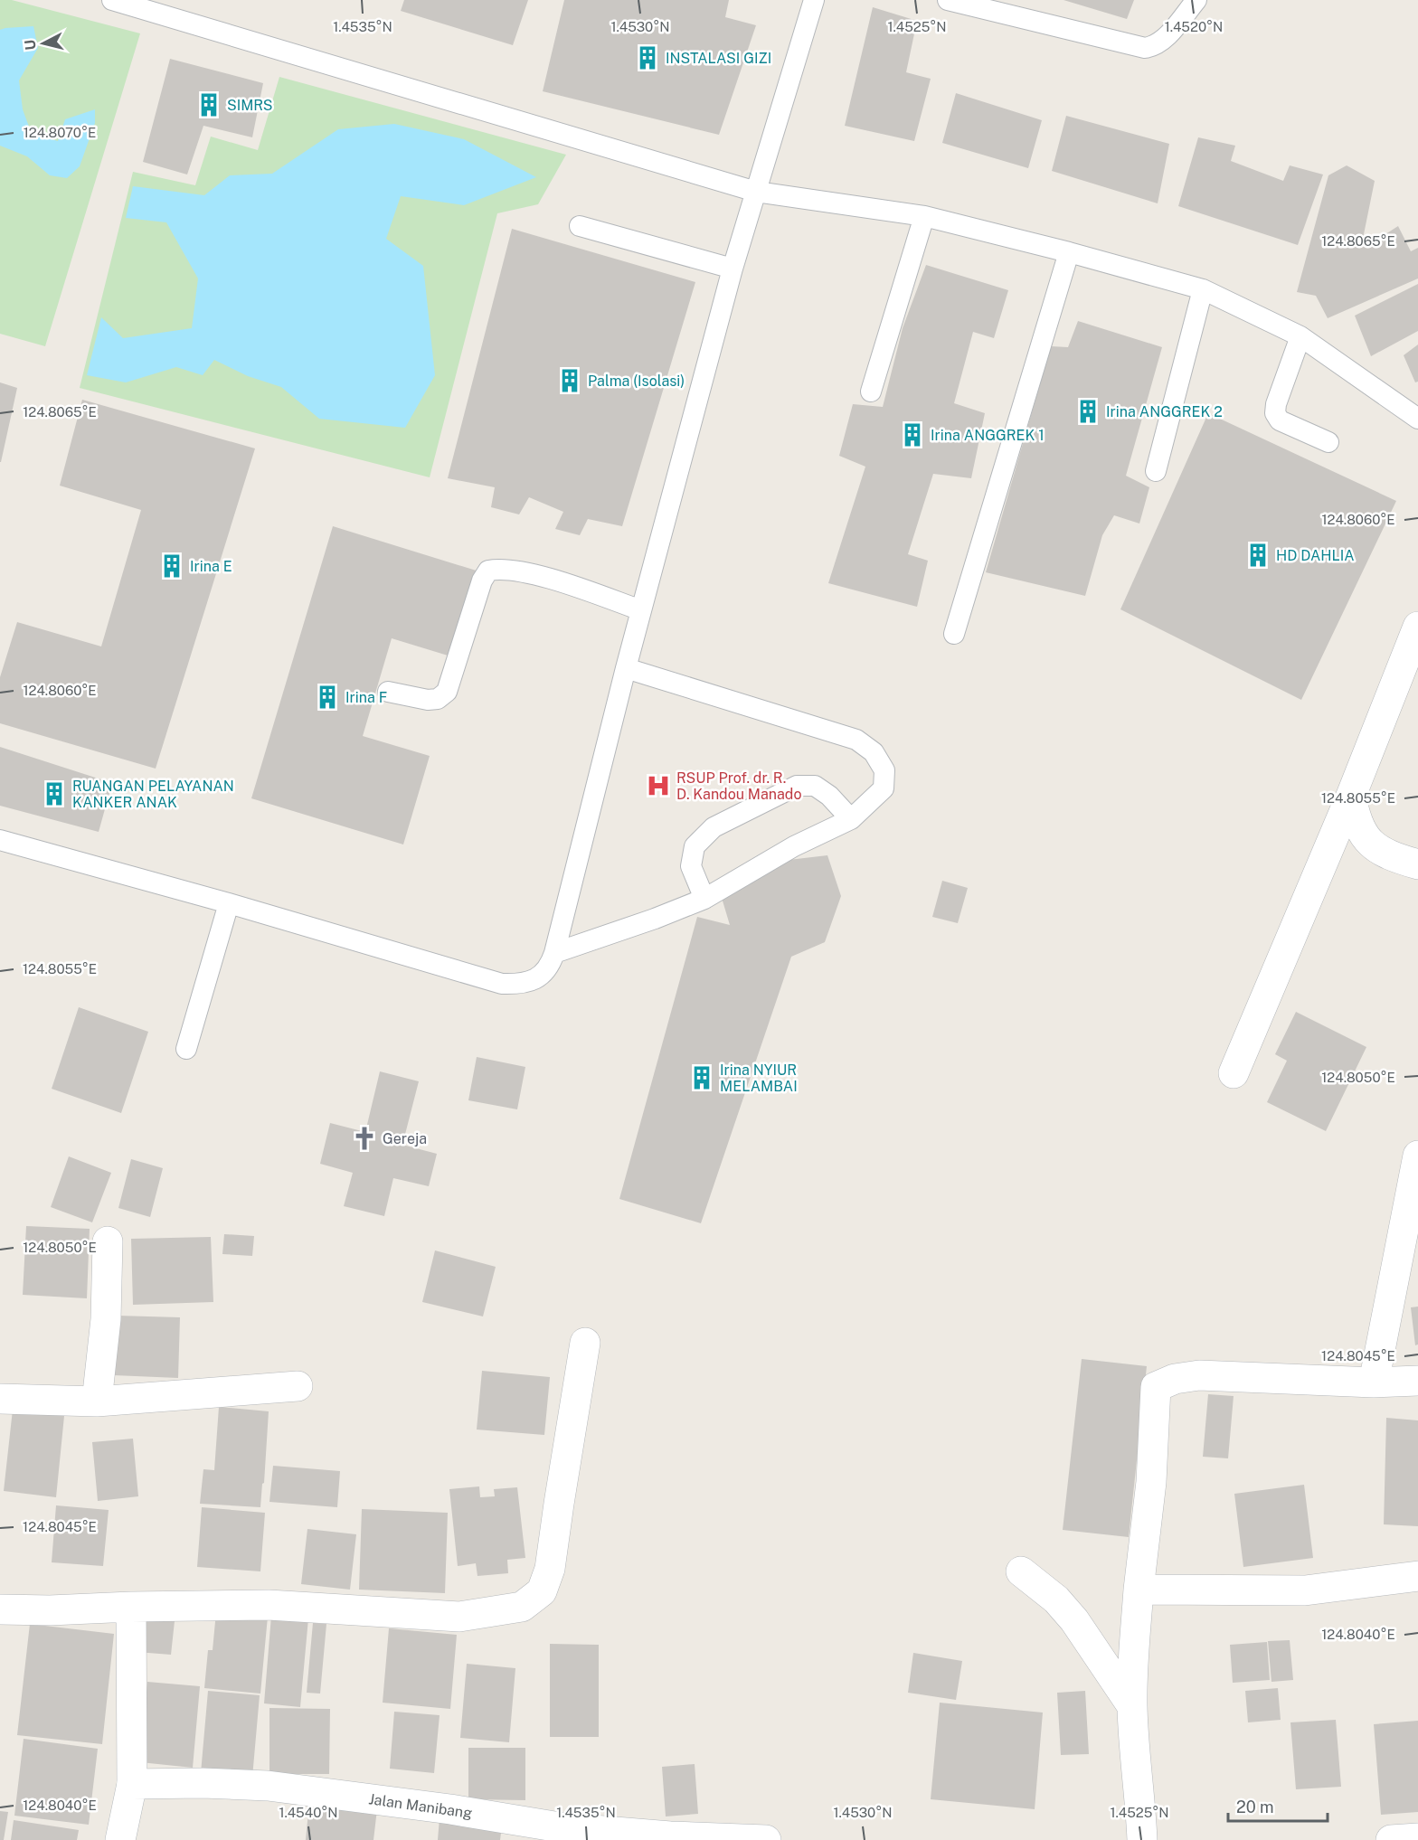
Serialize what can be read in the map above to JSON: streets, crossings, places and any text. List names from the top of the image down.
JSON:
{
  "streets": {
    "street": ["Jalan Manibang"]
  },
  "places": {
    "building": [
      "INSTALASI GIZI",
      "SIMRS",
      "Palma (Isolasi)",
      "Irina ANGGREK 2",
      "Irina ANGGREK 1",
      "HD DAHLIA",
      "Irina E",
      "Irina F",
      "RUANGAN PELAYANAN KANKER ANAK",
      "Irina NYIUR MELAMBAI"
    ],
    "hospital": ["RSUP Prof. dr. R. D. Kandou Manado"],
    "church": ["Gereja"]
  },
  "scale_bar": "20 m",
  "north": "left",
  "coordinates": [
    "1.4535°N",
    "1.4530°N",
    "1.4525°N",
    "1.4520°N",
    "124.8070°E",
    "124.8065°E",
    "124.8060°E",
    "124.8055°E",
    "124.8050°E",
    "124.8045°E",
    "124.8040°E",
    "1.4540°N"
  ]
}
